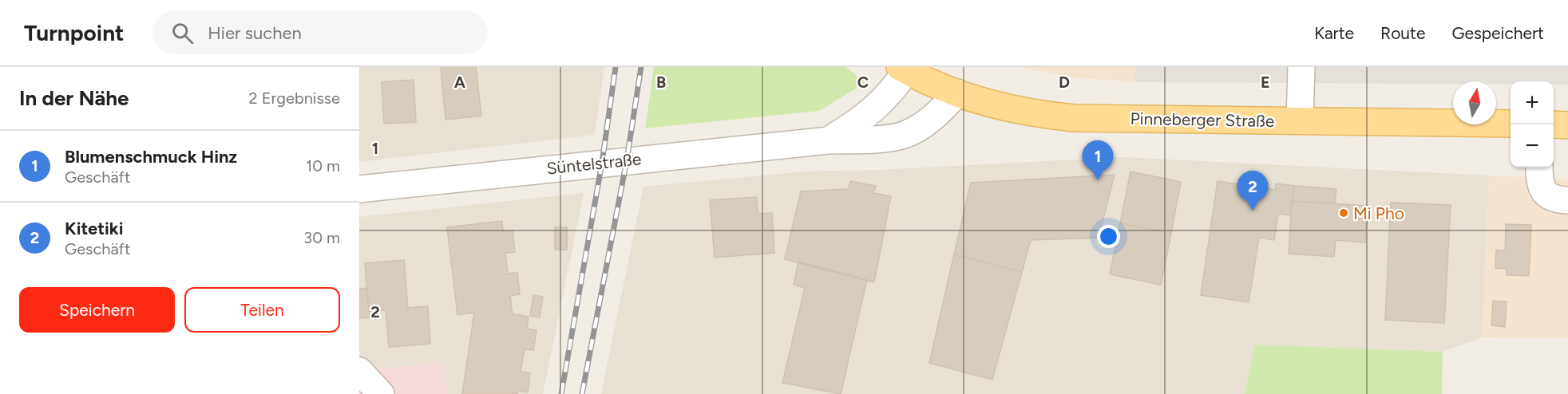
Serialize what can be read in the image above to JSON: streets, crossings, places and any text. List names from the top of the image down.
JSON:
{
  "streets": {
    "main road": ["Pinneberger Straße"],
    "street": ["Süntelstraße"]
  },
  "crossings": [
    ["Pinneberger Straße", "Süntelstraße"]
  ],
  "places": ["Mi Pho"],
  "north": "top",
  "page": {
    "header": "Turnpoint",
    "search": "Hier suchen",
    "nav": ["Karte", "Route", "Gespeichert"],
    "heading": ["In der Nähe", "2 Ergebnisse"],
    "map_buttons": ["+", "−"],
    "list": [
      {
        "mark": "1",
        "name": "Blumenschmuck Hinz",
        "note": "Geschäft",
        "value": "10 m"
      },
      {
        "mark": "2",
        "name": "Kitetiki",
        "note": "Geschäft",
        "value": "30 m"
      }
    ],
    "pins": ["1", "2"],
    "buttons": ["Speichern", "Teilen"]
  },
  "grid": {
    "columns": [
      "A",
      "B",
      "C",
      "D",
      "E"
    ],
    "rows": ["1", "2"]
  }
}
